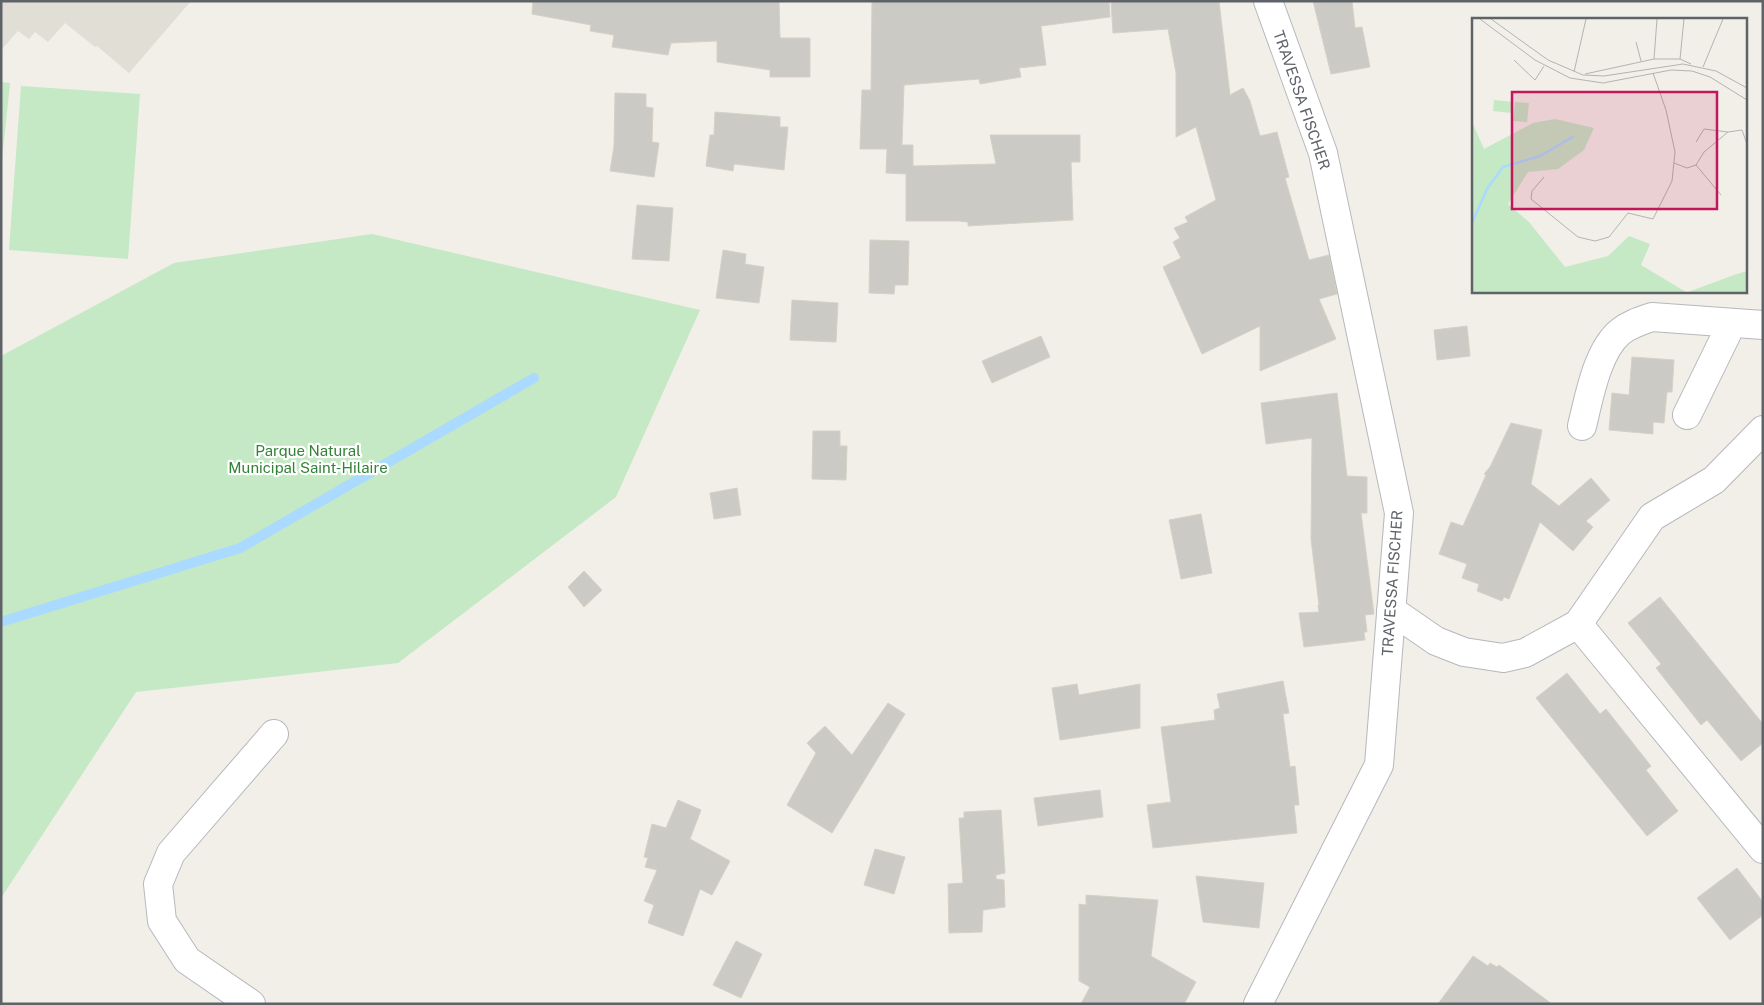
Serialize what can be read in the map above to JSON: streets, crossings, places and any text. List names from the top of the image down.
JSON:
{
  "streets": {
    "street": ["TRAVESSA FISCHER"]
  },
  "parks": ["Parque Natural Municipal Saint-Hilaire"]
}
